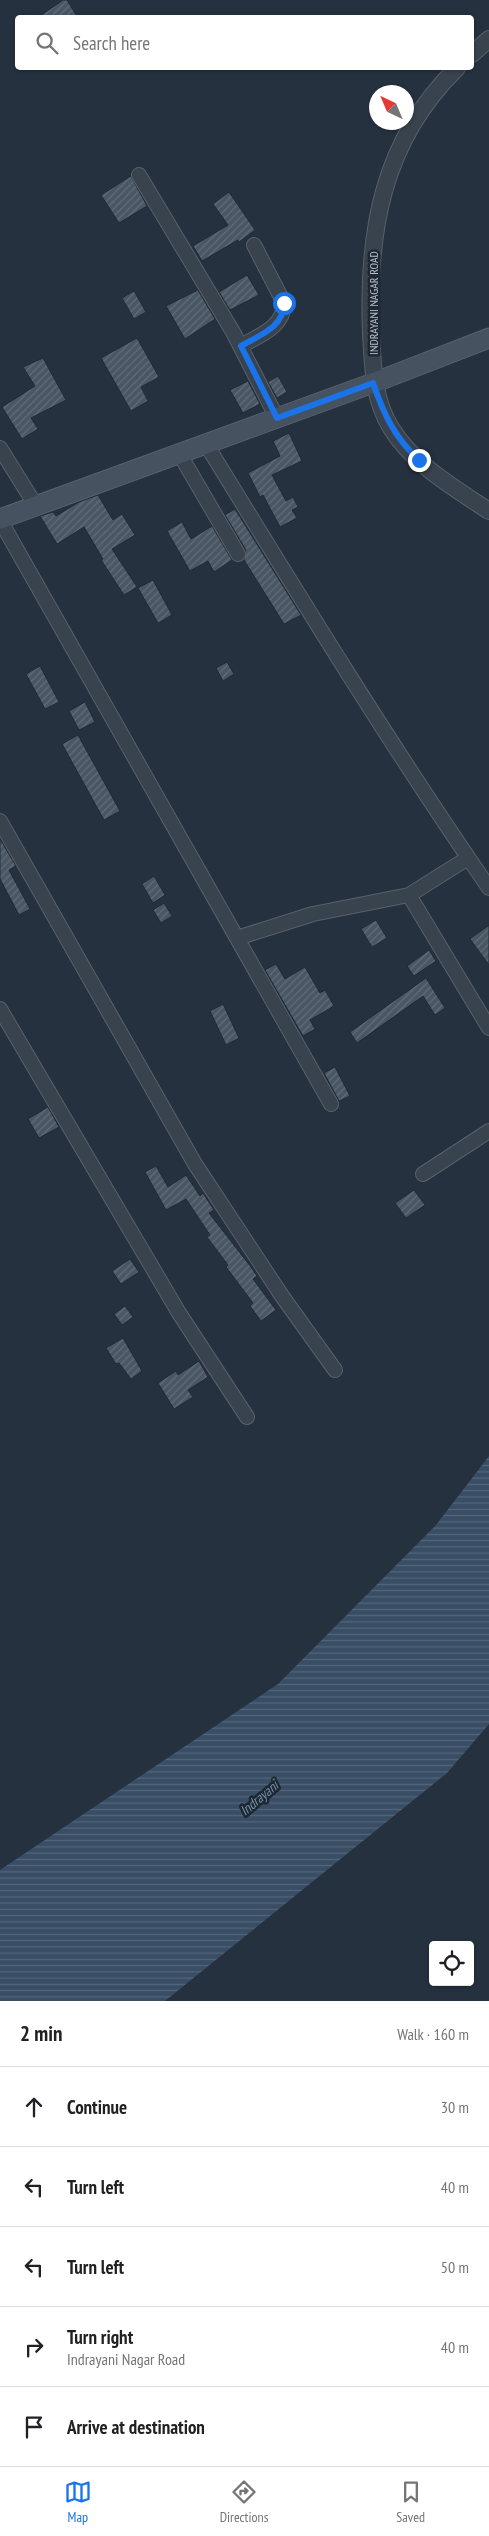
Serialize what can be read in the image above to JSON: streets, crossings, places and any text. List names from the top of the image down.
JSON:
{
  "streets": {
    "street": ["INDRAYANI NAGAR ROAD"]
  },
  "water": ["Indrayani"],
  "north": "top left",
  "page": {
    "search": "Search here",
    "heading": ["2 min", "Walk · 160 m"],
    "list": [
      ["Continue", "30 m"],
      ["Turn left", "40 m"],
      ["Turn left", "50 m"],
      ["Turn right", "Indrayani Nagar Road", "40 m"],
      "Arrive at destination"
    ],
    "nav": ["Map", "Directions", "Saved"]
  }
}
